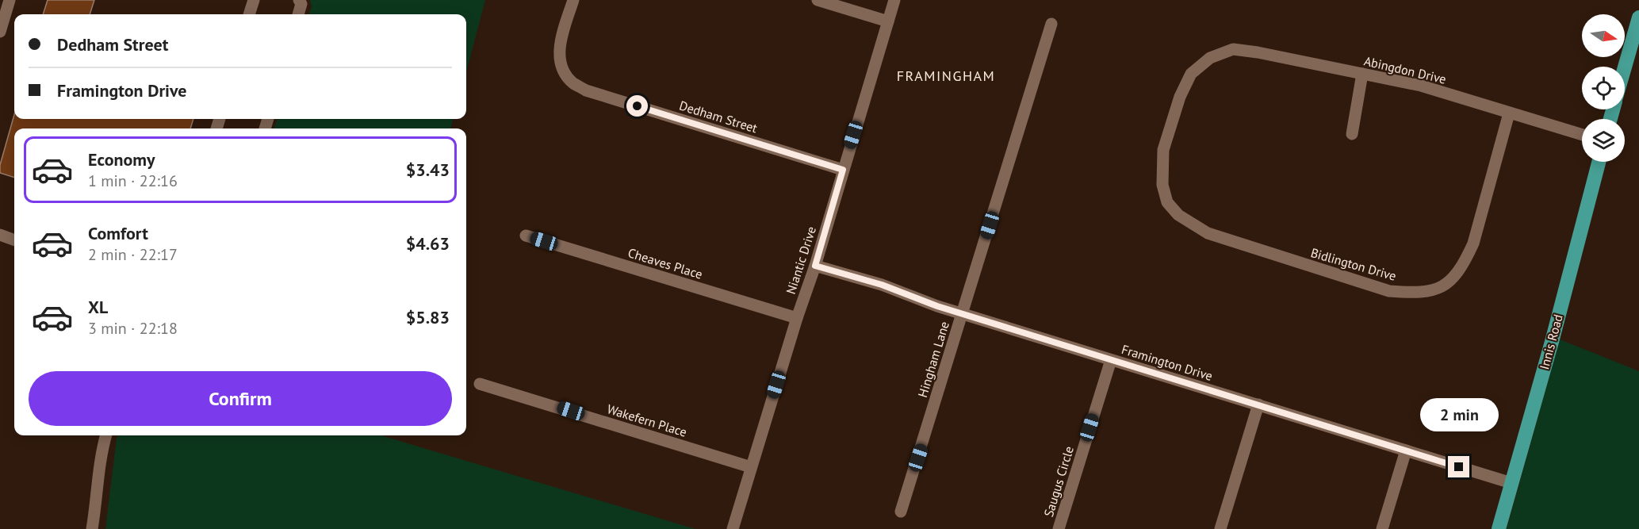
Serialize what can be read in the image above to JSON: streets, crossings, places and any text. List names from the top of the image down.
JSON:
{
  "streets": {
    "main road": ["Innis Road"],
    "street": [
      "Abingdon Drive",
      "Dedham Street",
      "Niantic Drive",
      "Cheaves Place",
      "Bidlington Drive",
      "Hingham Lane",
      "Framington Drive",
      "Wakefern Place",
      "Saugus Circle"
    ]
  },
  "crossings": [
    ["Abingdon Drive", "Bidlington Drive"],
    ["Dedham Street", "Niantic Drive"],
    ["Niantic Drive", "Cheaves Place"],
    ["Niantic Drive", "Framington Drive"],
    ["Niantic Drive", "Wakefern Place"],
    ["Innis Road", "Framington Drive"],
    ["Hingham Lane", "Framington Drive"],
    ["Framington Drive", "Saugus Circle"]
  ],
  "districts": ["FRAMINGHAM"],
  "north": "right",
  "page": {
    "banner": ["Dedham Street", "Framington Drive"],
    "list": [
      {
        "name": "Economy",
        "note": "1 min · 22:16",
        "value": "$3.43"
      },
      {
        "name": "Comfort",
        "note": "2 min · 22:17",
        "value": "$4.63"
      },
      {
        "name": "XL",
        "note": "3 min · 22:18",
        "value": "$5.83"
      }
    ],
    "buttons": "Confirm",
    "bubble": "2 min"
  }
}
